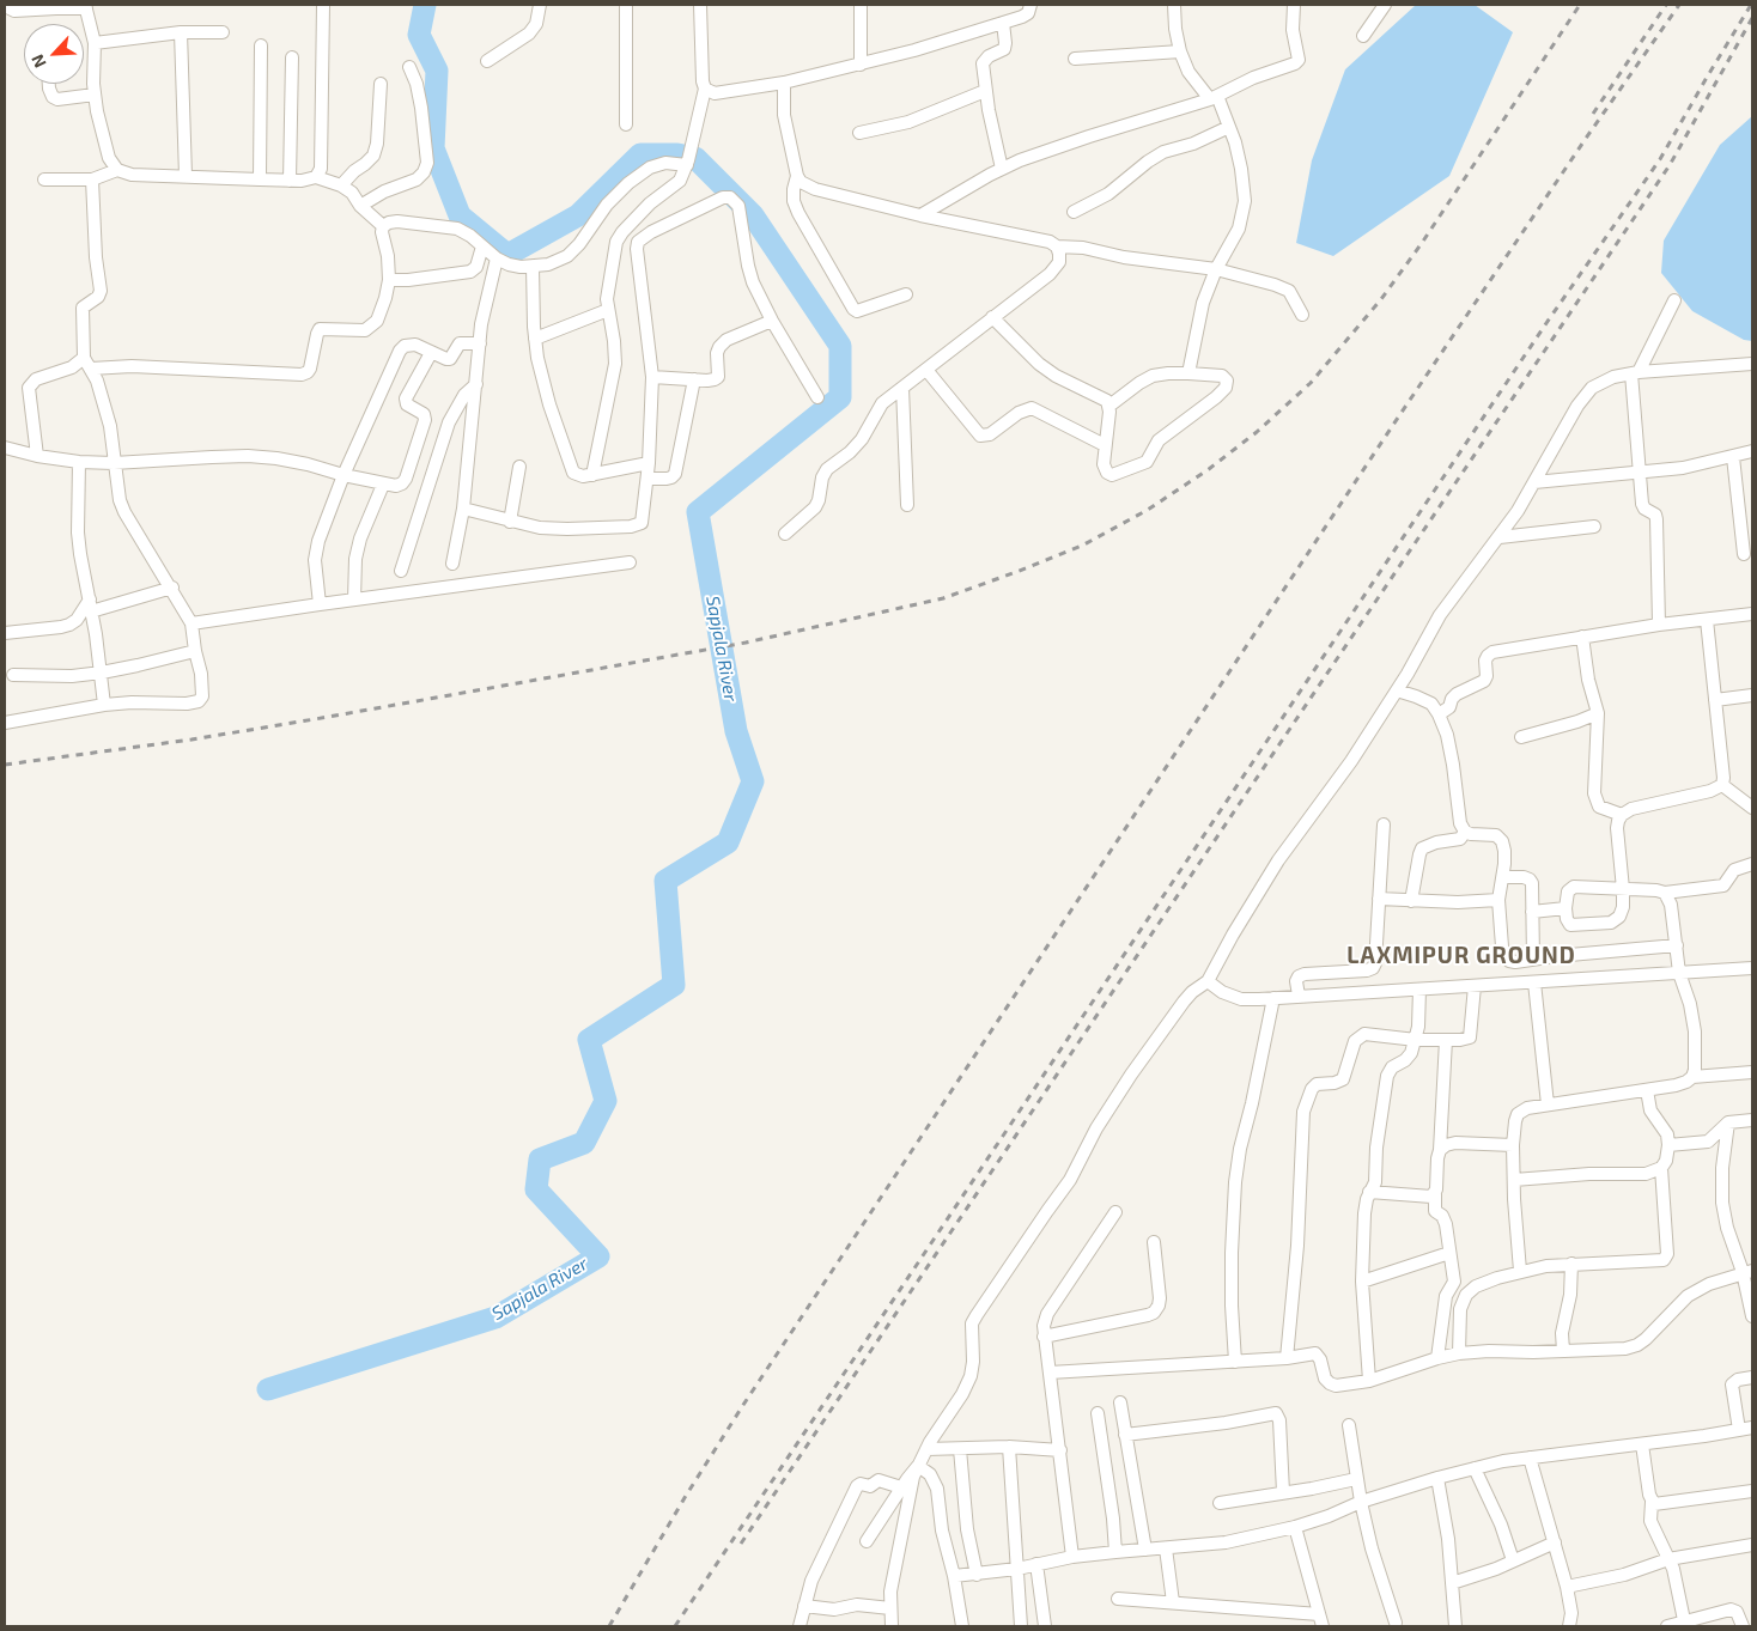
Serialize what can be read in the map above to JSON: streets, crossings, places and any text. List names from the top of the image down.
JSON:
{
  "districts": ["LAXMIPUR GROUND"],
  "water": ["Sapjala River"],
  "north": "bottom left"
}
